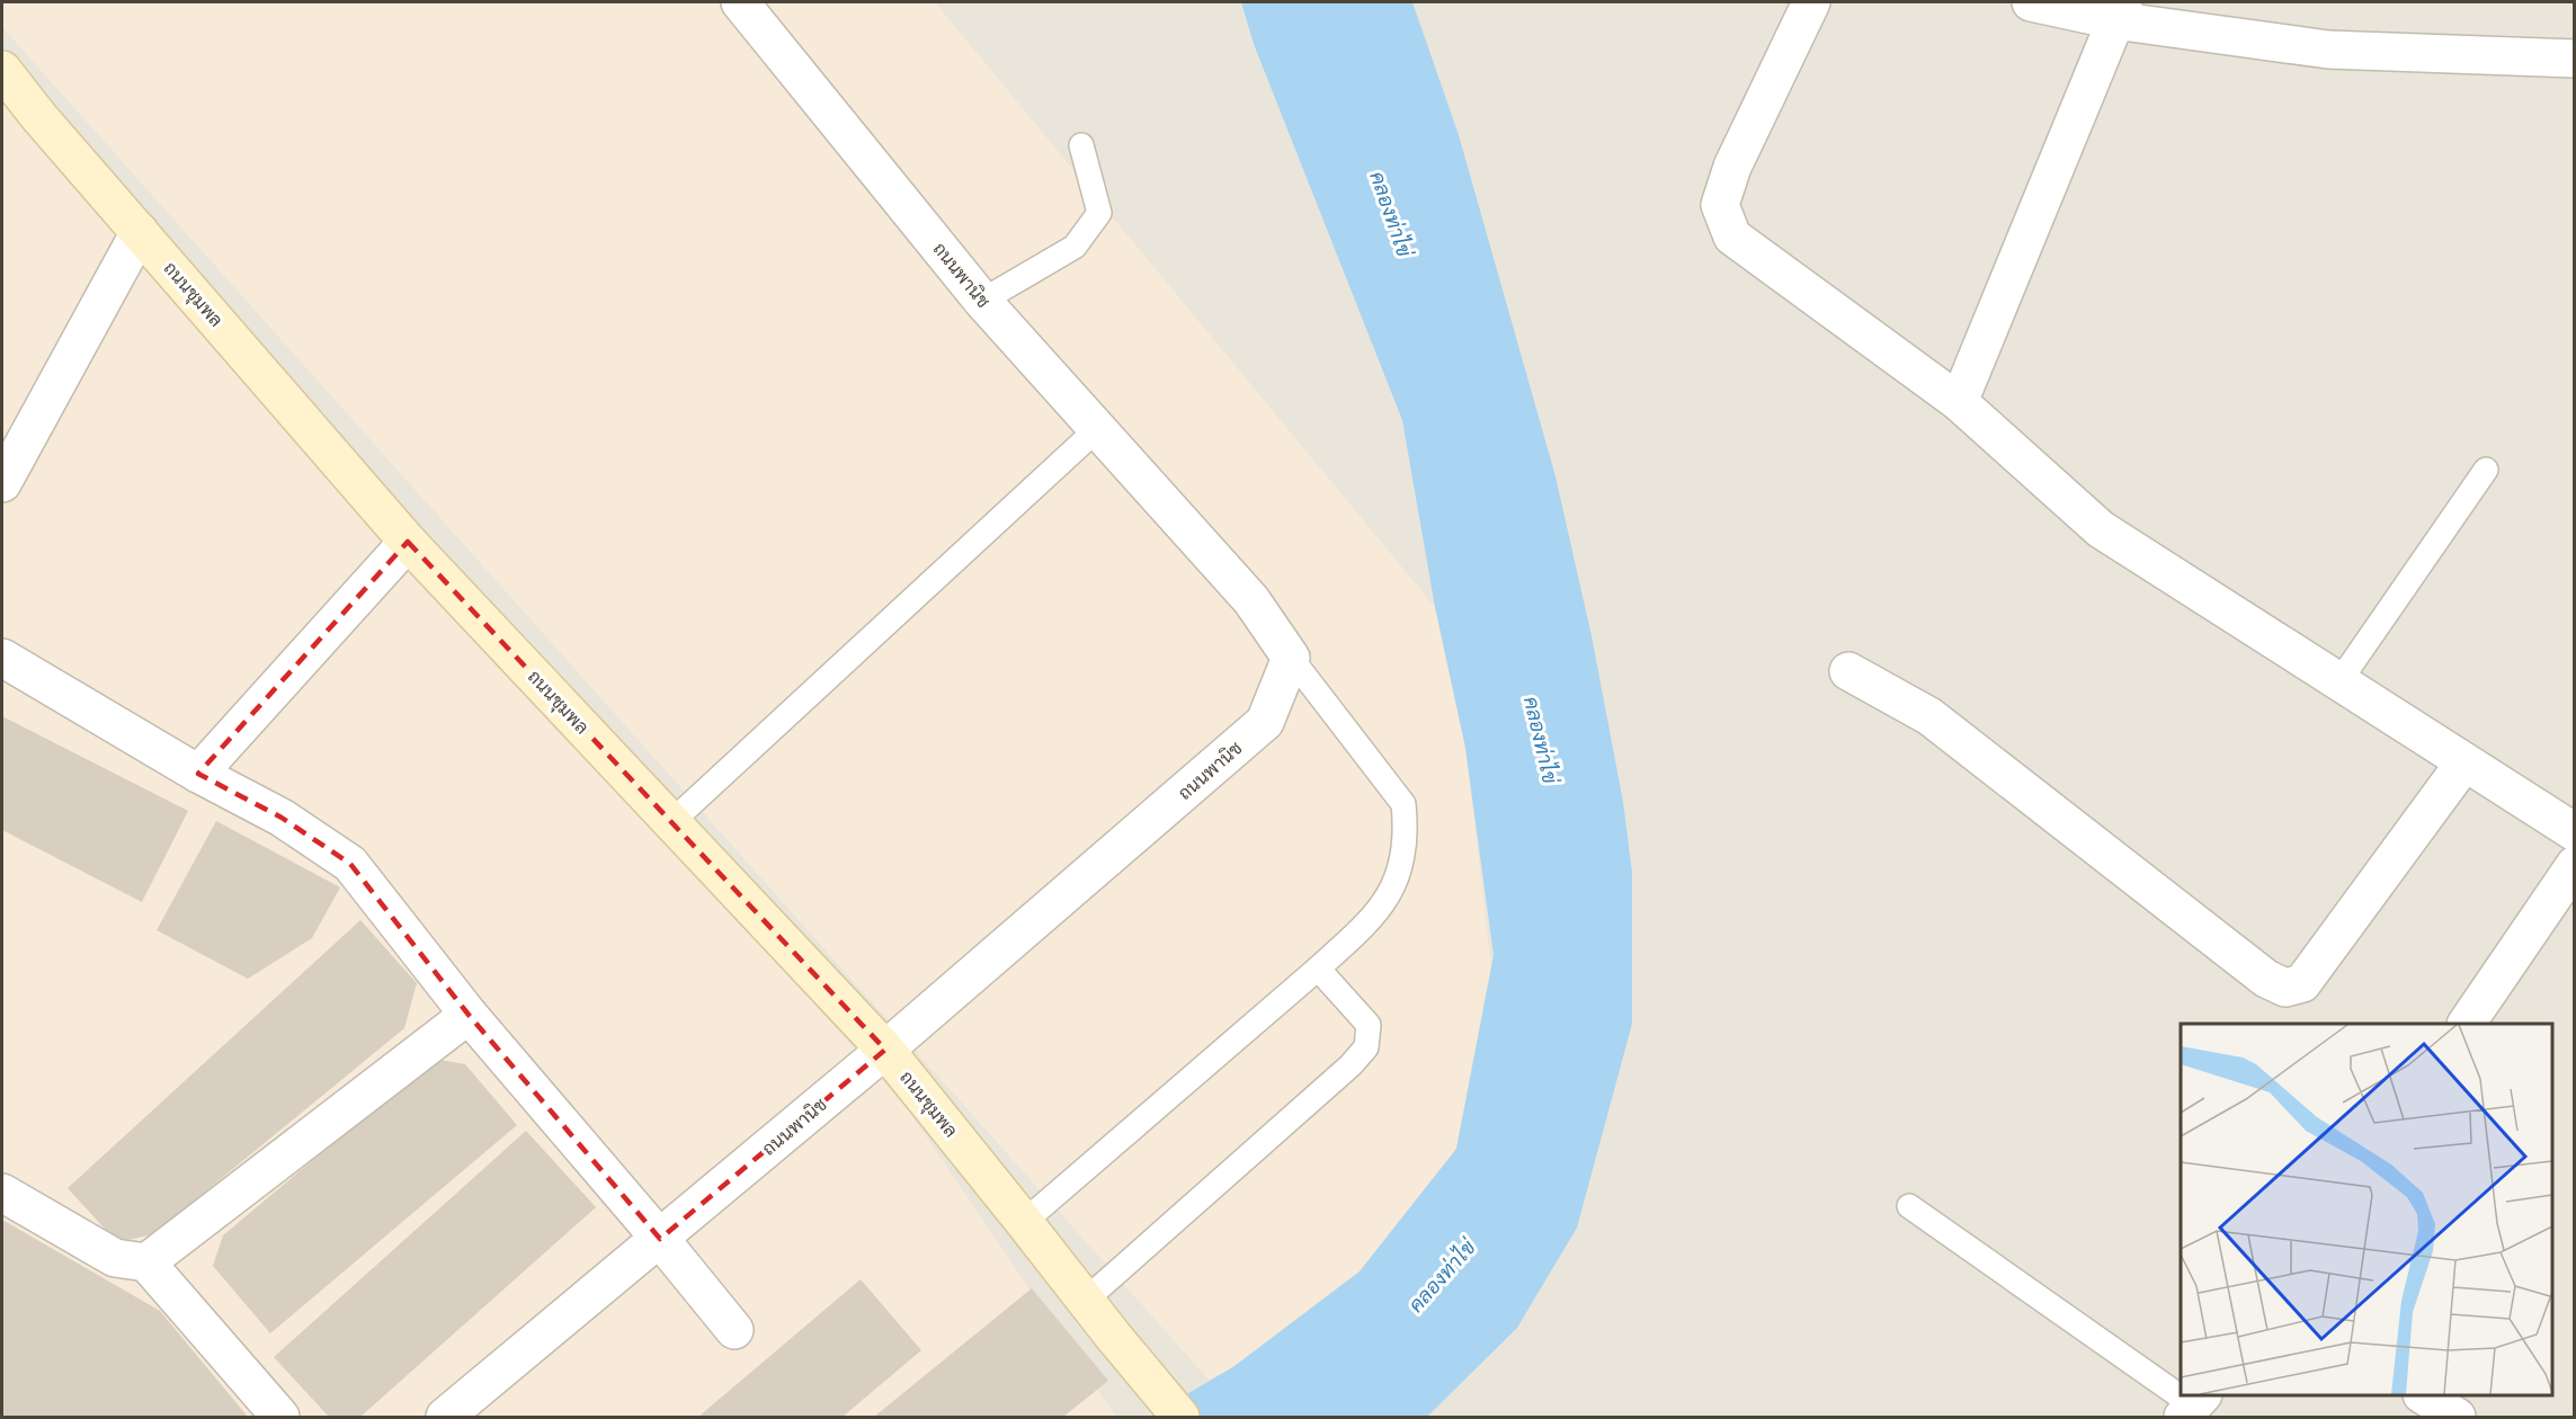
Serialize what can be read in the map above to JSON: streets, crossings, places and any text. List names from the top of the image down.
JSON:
{
  "streets": {
    "main road": ["ถนนชุมพล"],
    "street": ["ถนนพานิช"]
  },
  "crossings": [
    ["ถนนพานิช", "ถนนชุมพล"]
  ],
  "water": ["คลองท่าไข่"]
}
